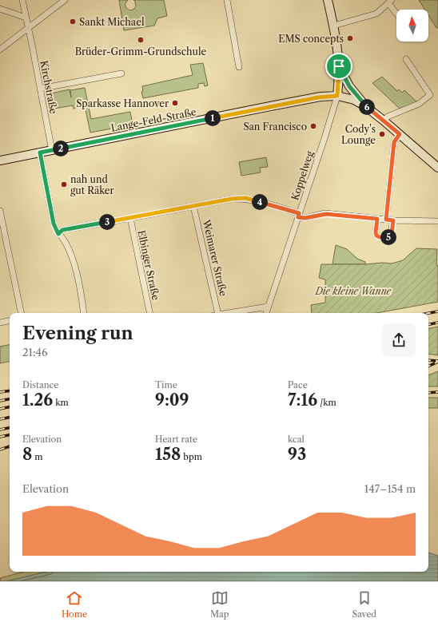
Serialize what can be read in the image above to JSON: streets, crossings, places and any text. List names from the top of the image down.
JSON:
{
  "streets": {
    "street": [
      "Kirchstraße",
      "Lange-Feld-Straße",
      "Koppelweg",
      "Weimarer Straße",
      "Elbinger Straße"
    ]
  },
  "crossings": [
    ["Kirchstraße", "Lange-Feld-Straße"],
    ["Lange-Feld-Straße", "Koppelweg"]
  ],
  "parks": ["Die kleine Wanne"],
  "places": [
    "Sankt Michael",
    "EMS concepts",
    "Brüder-Grimm-Grundschule",
    "Sparkasse Hannover",
    "San Francisco",
    "Cody's Lounge",
    "nah und gut Räker"
  ],
  "north": "top",
  "page": {
    "pins": [
      "6",
      "1",
      "2",
      "4",
      "3",
      "5"
    ],
    "heading": ["Evening run", "21:46"],
    "stats": [
      ["Distance", "1.26 km"],
      ["Time", "9:09"],
      ["Pace", "7:16 /km"],
      ["Elevation", "8 m"],
      ["Heart rate", "158 bpm"],
      ["kcal", "93"]
    ],
    "chart": ["Elevation", "147–154 m"],
    "tabs": ["Home", "Map", "Saved"]
  }
}
